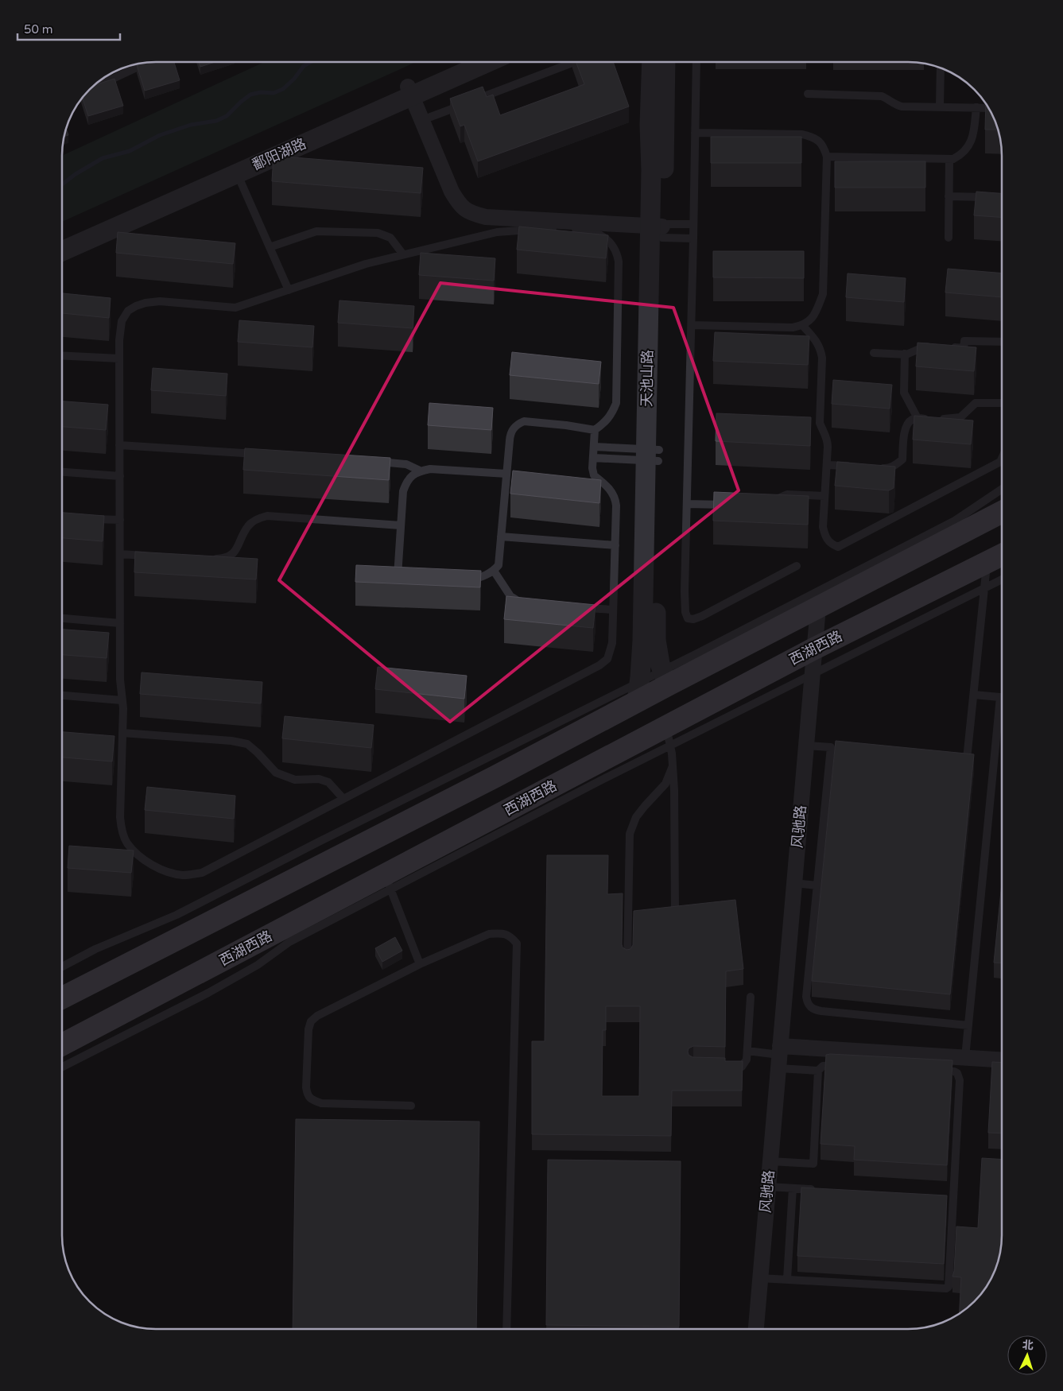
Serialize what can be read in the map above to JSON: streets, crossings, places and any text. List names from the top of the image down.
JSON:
{
  "streets": {
    "main road": ["西湖西路"],
    "street": ["鄱阳湖路", "天池山路", "风驰路"]
  },
  "crossings": [
    ["西湖西路", "风驰路"]
  ],
  "scale_bar": "50 m",
  "north": "top"
}
